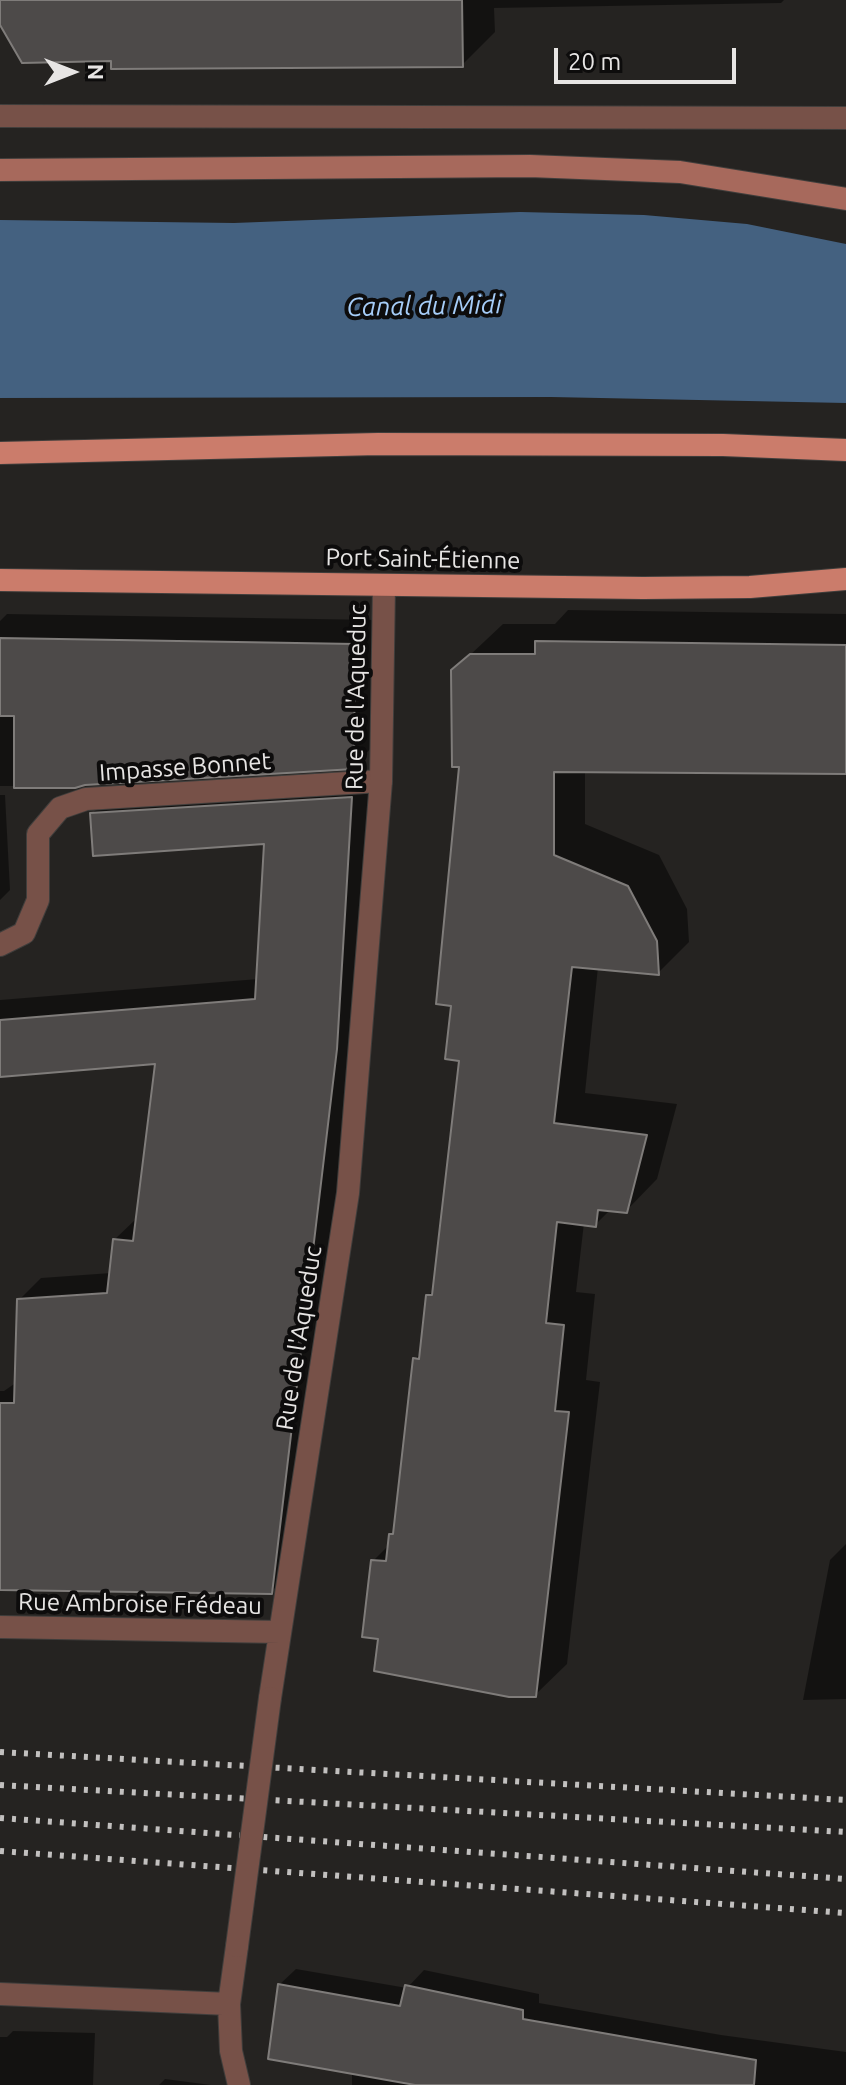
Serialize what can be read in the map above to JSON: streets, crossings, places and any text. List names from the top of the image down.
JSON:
{
  "streets": {
    "main road": ["Port Saint-Étienne"],
    "street": ["Rue de l'Aqueduc", "Impasse Bonnet", "Rue Ambroise Frédeau"]
  },
  "crossings": [
    ["Port Saint-Étienne", "Rue de l'Aqueduc"],
    ["Rue de l'Aqueduc", "Impasse Bonnet"],
    ["Rue de l'Aqueduc", "Rue Ambroise Frédeau"]
  ],
  "water": ["Canal du Midi"],
  "scale_bar": "20 m",
  "north": "right"
}
